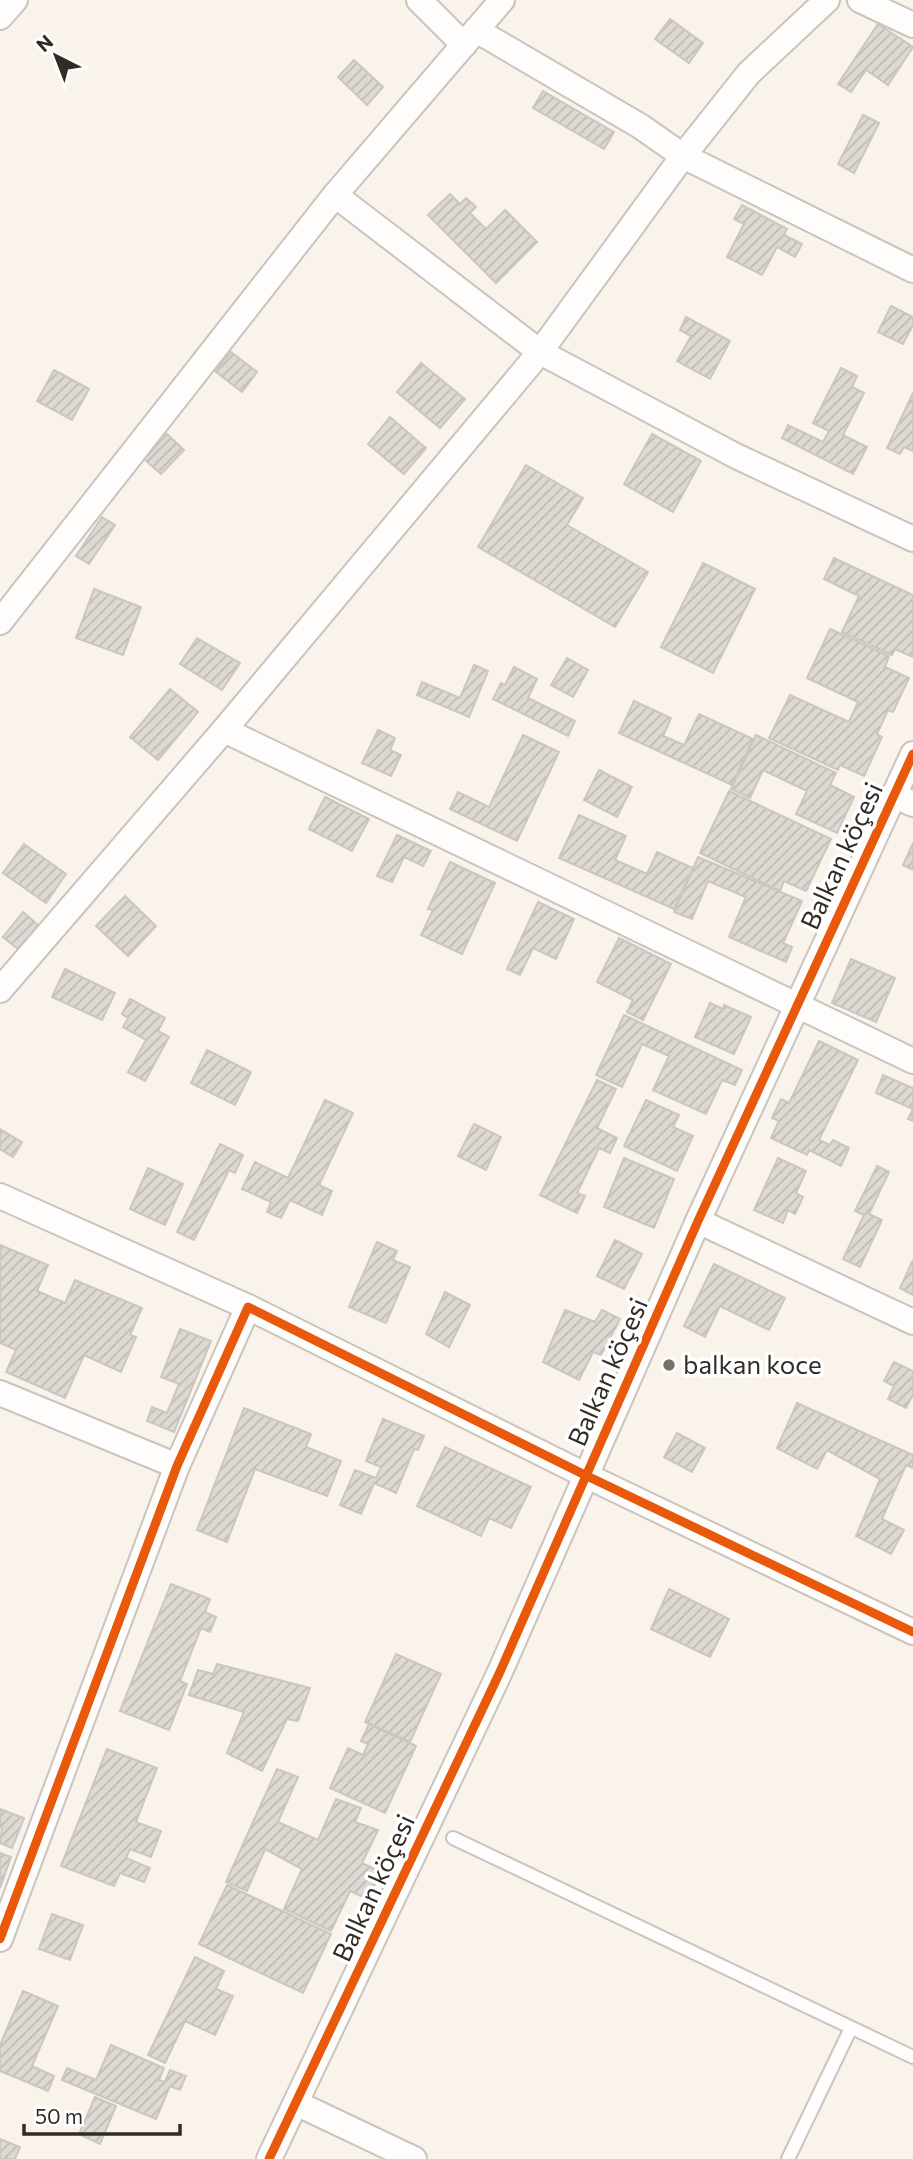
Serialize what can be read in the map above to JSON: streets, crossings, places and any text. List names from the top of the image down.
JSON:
{
  "streets": {
    "street": ["Balkan köçesi"]
  },
  "places": ["balkan koce"],
  "scale_bar": "50 m",
  "north": "top left"
}
